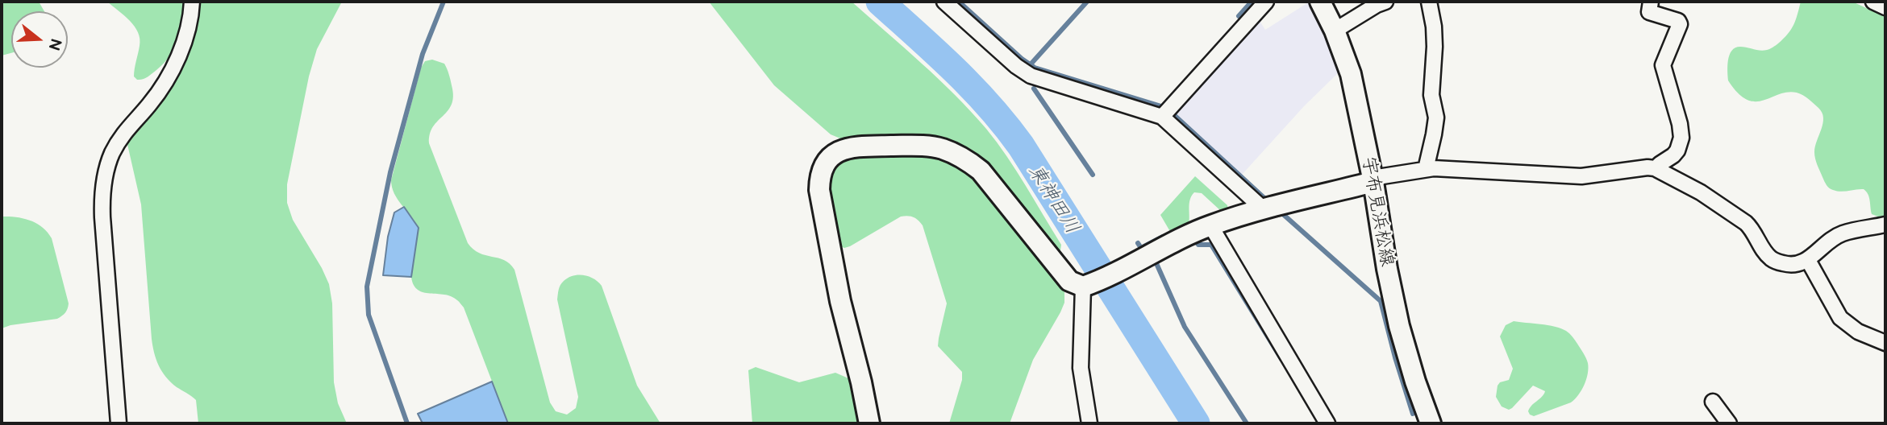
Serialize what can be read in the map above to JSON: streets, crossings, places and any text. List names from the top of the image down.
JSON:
{
  "streets": {
    "street": ["宇布見浜松線"]
  },
  "water": ["東神田川"],
  "north": "right"
}
